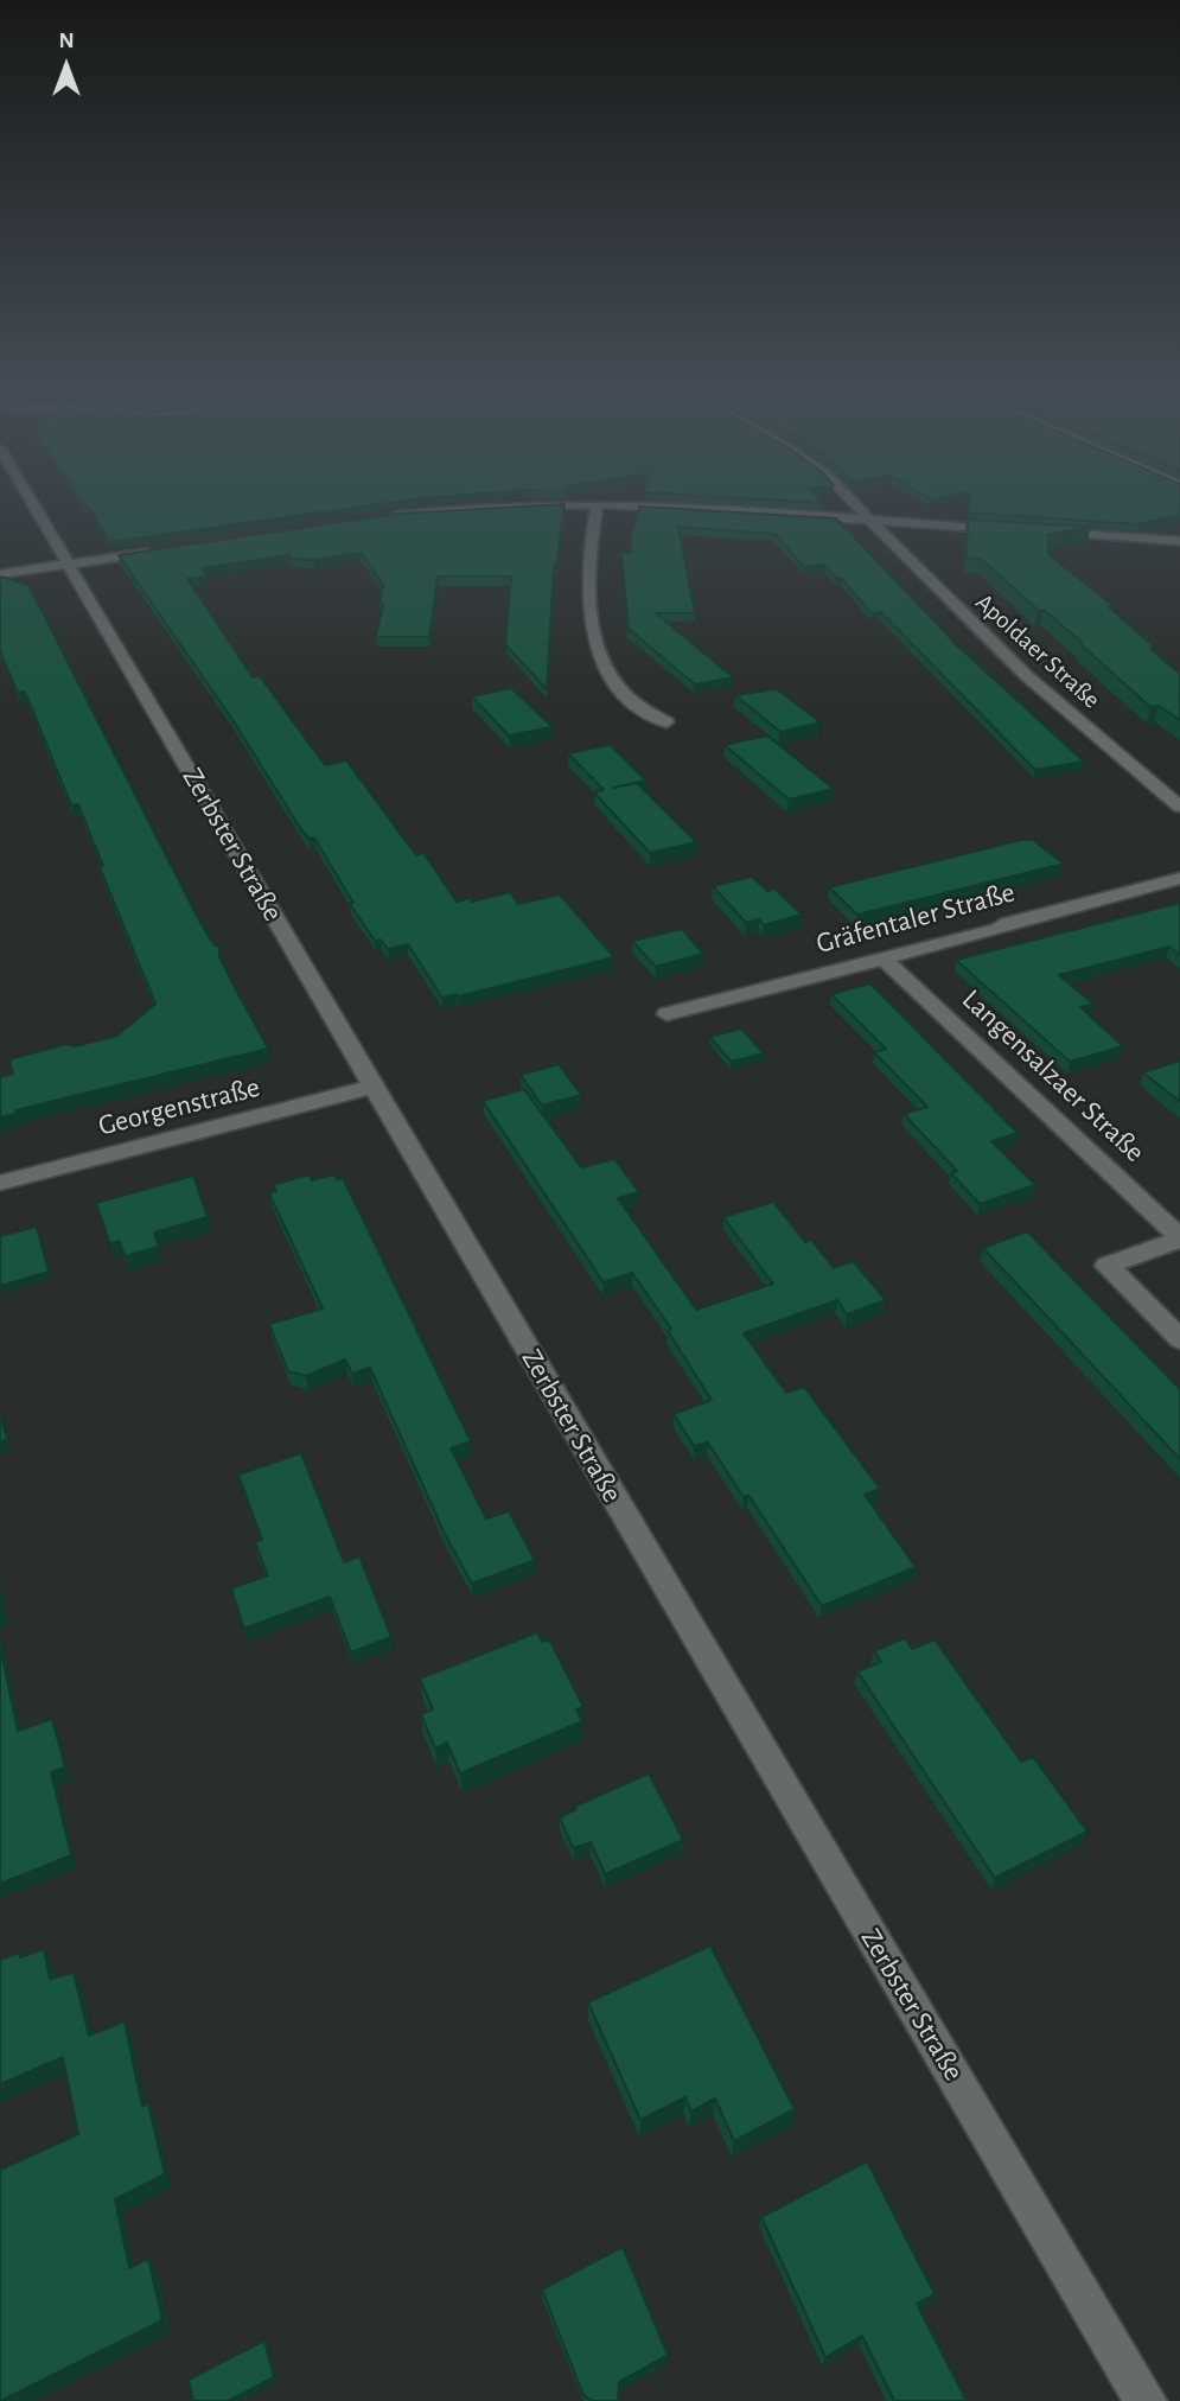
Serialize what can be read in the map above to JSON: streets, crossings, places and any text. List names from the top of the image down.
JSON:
{
  "streets": {
    "street": [
      "Apoldaer Straße",
      "Zerbster Straße",
      "Gräfentaler Straße",
      "Langensalzaer Straße",
      "Georgenstraße"
    ]
  },
  "crossings": [
    ["Zerbster Straße", "Georgenstraße"],
    ["Gräfentaler Straße", "Langensalzaer Straße"]
  ],
  "north": "top"
}
